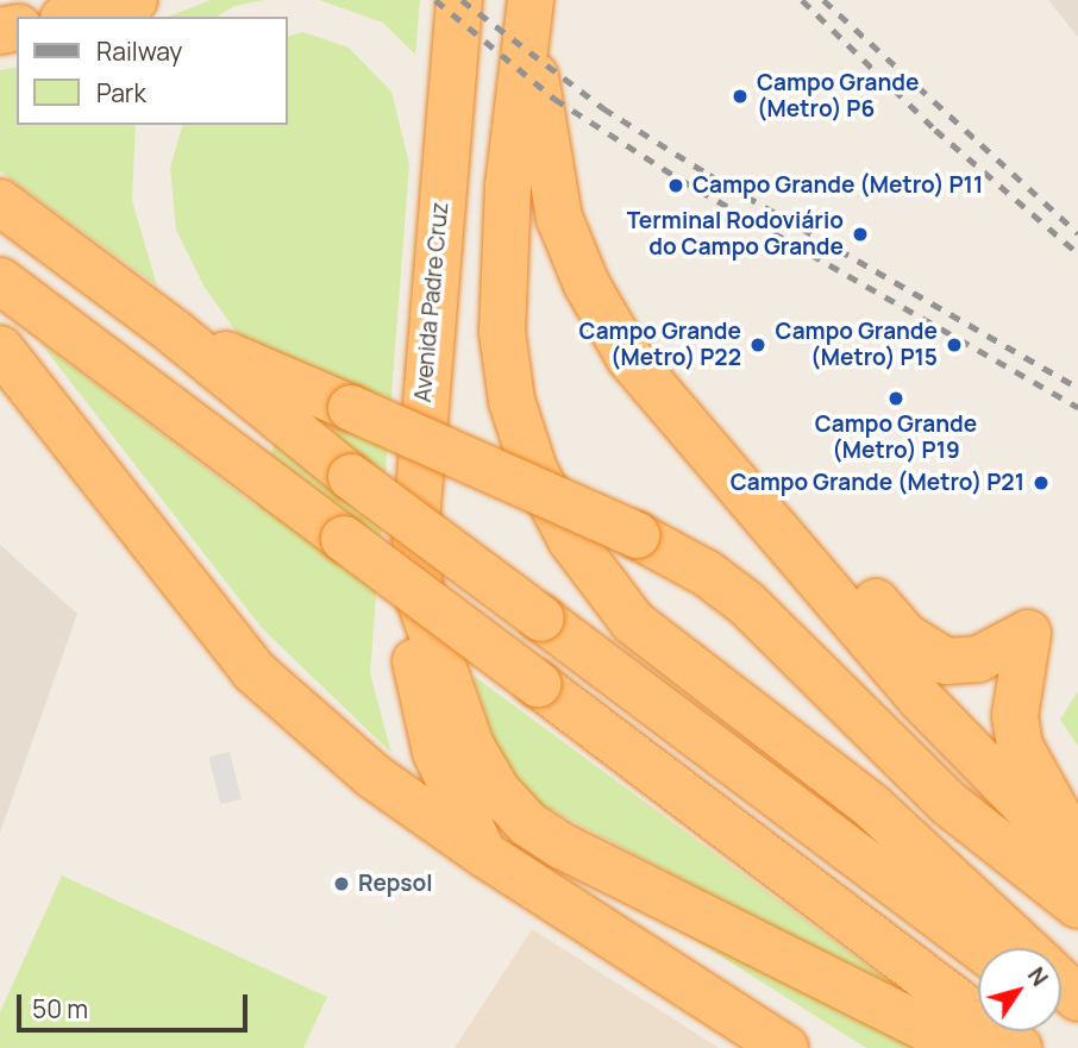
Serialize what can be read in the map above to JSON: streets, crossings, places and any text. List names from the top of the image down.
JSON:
{
  "streets": {
    "highway": ["Avenida Padre Cruz"]
  },
  "places": [
    "Campo Grande (Metro) P6",
    "Campo Grande (Metro) P11",
    "Terminal Rodoviário do Campo Grande",
    "Campo Grande (Metro) P22",
    "Campo Grande (Metro) P15",
    "Campo Grande (Metro) P19",
    "Campo Grande (Metro) P21",
    "Repsol"
  ],
  "legend": ["Railway", "Park"],
  "scale_bar": "50 m",
  "north": "top right"
}
